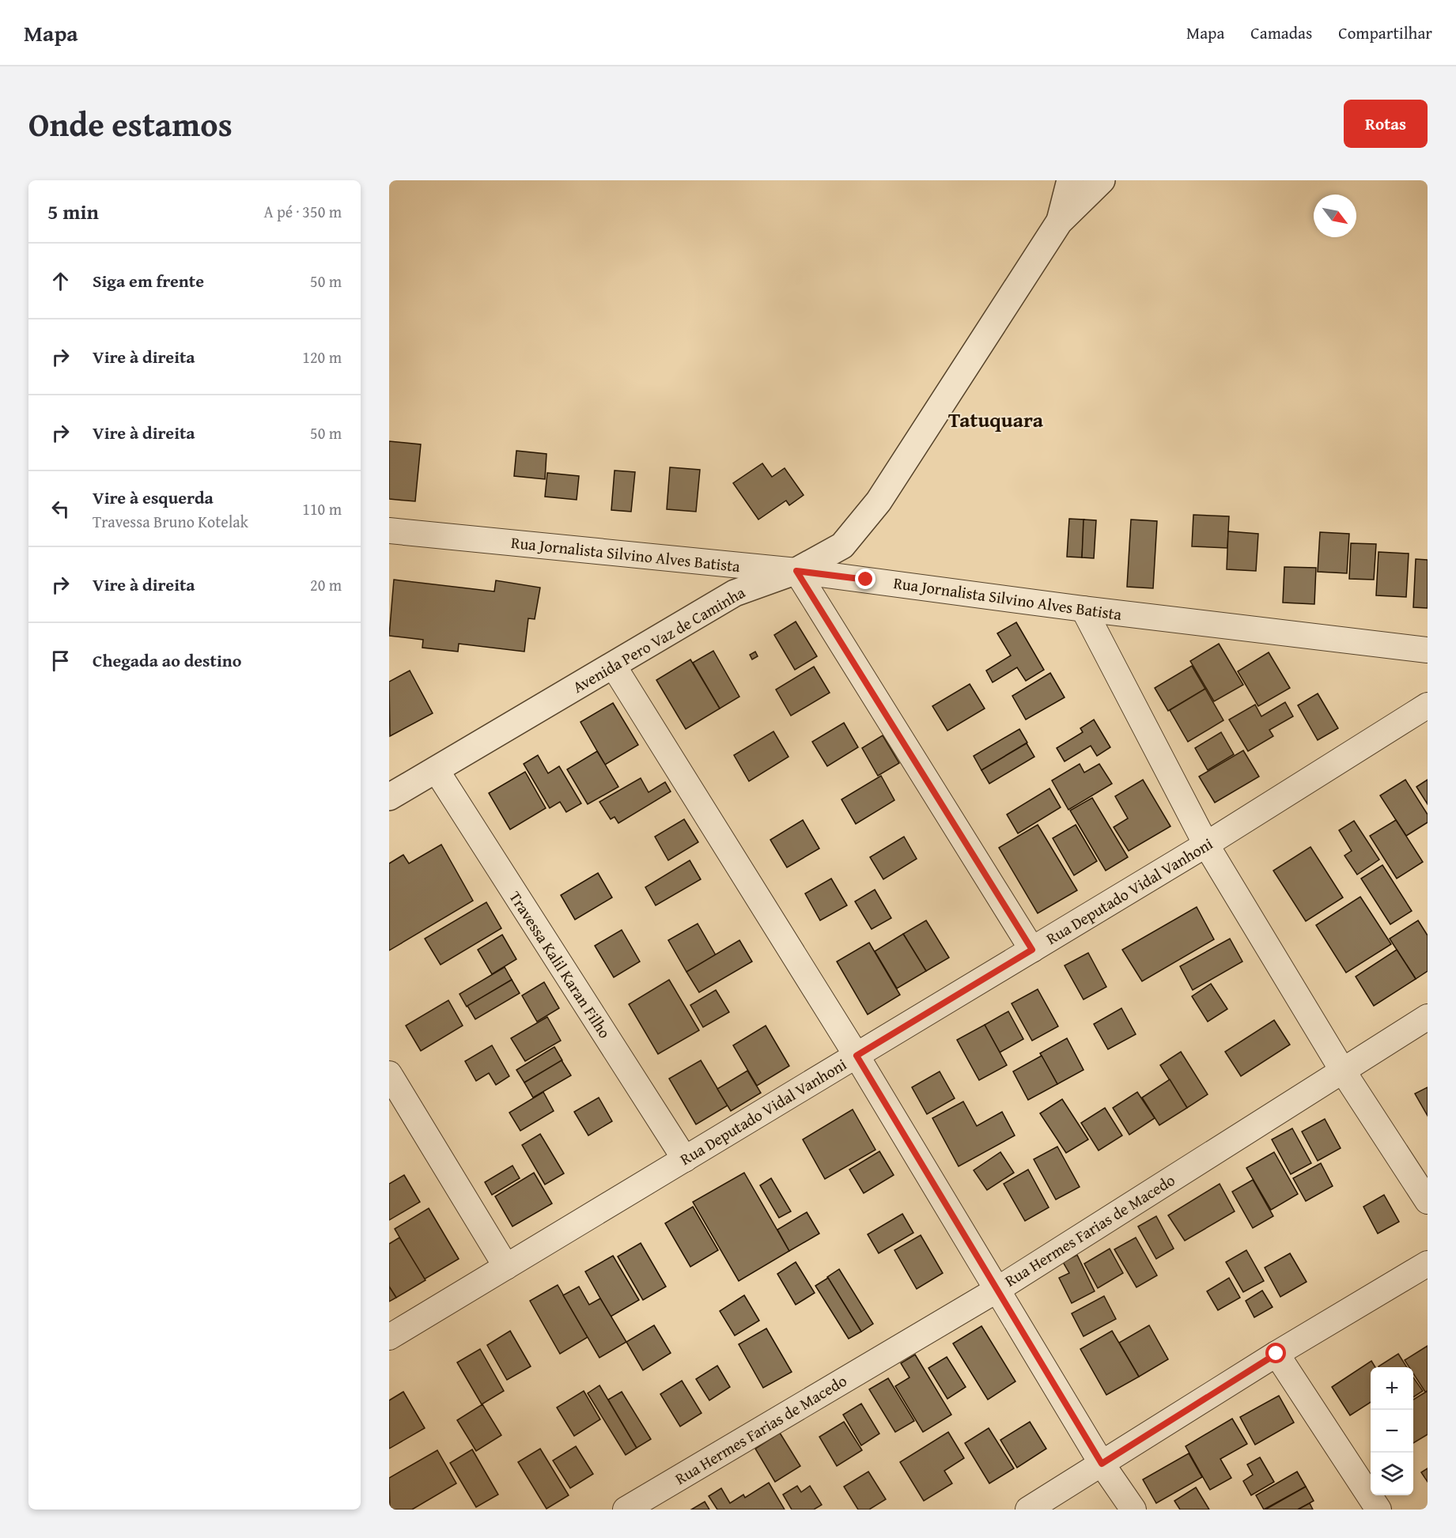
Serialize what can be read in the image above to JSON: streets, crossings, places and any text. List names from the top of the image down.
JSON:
{
  "streets": {
    "street": [
      "Rua Jornalista Silvino Alves Batista",
      "Avenida Pero Vaz de Caminha",
      "Rua Deputado Vidal Vanhoni",
      "Travessa Kalil Karan Filho",
      "Rua Hermes Farias de Macedo"
    ]
  },
  "crossings": [
    ["Rua Jornalista Silvino Alves Batista", "Avenida Pero Vaz de Caminha"],
    ["Avenida Pero Vaz de Caminha", "Travessa Kalil Karan Filho"],
    ["Rua Deputado Vidal Vanhoni", "Travessa Kalil Karan Filho"]
  ],
  "districts": ["Tatuquara"],
  "north": "bottom right",
  "page": {
    "header": "Mapa",
    "nav": ["Mapa", "Camadas", "Compartilhar"],
    "title": "Onde estamos",
    "buttons": "Rotas",
    "heading": ["5 min", "A pé · 350 m"],
    "list": [
      ["Siga em frente", "50 m"],
      ["Vire à direita", "120 m"],
      ["Vire à direita", "50 m"],
      ["Vire à esquerda", "Travessa Bruno Kotelak", "110 m"],
      ["Vire à direita", "20 m"],
      "Chegada ao destino"
    ],
    "map_buttons": ["+", "−"]
  }
}
